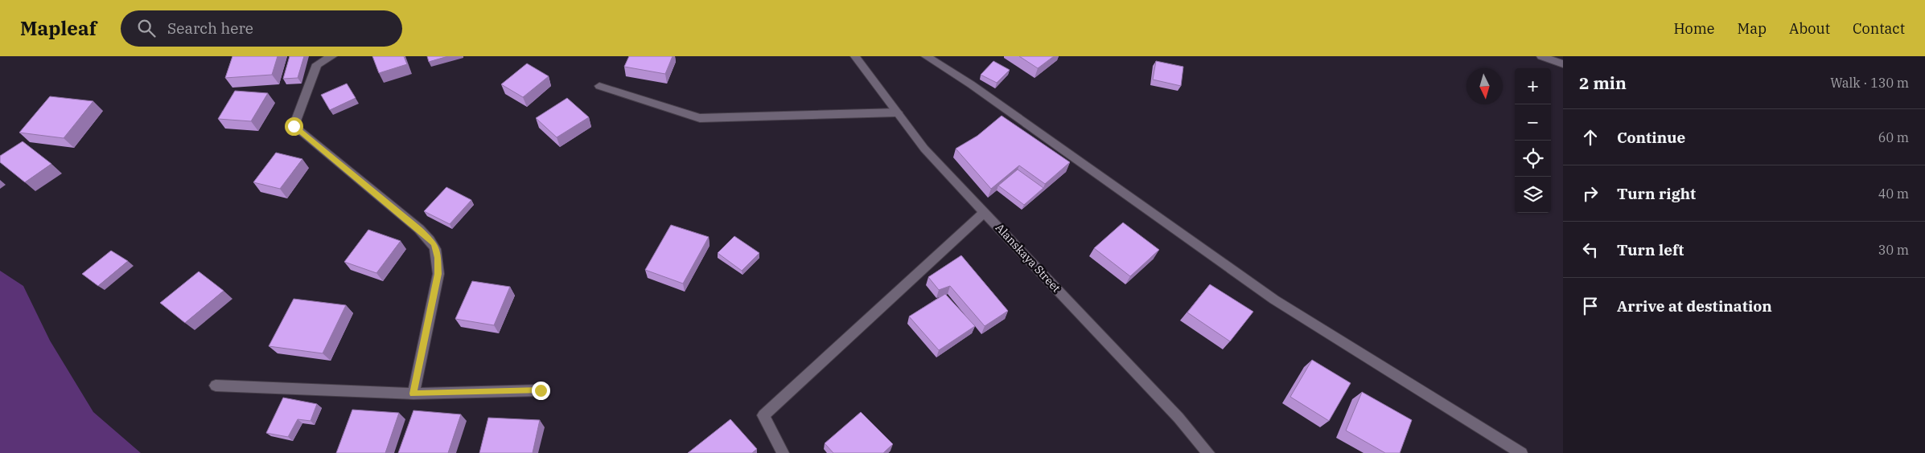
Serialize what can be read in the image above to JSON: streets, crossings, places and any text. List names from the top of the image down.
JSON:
{
  "streets": {
    "street": ["Alanskaya Street"]
  },
  "north": "bottom",
  "page": {
    "header": "Mapleaf",
    "search": "Search here",
    "nav": [
      "Home",
      "Map",
      "About",
      "Contact"
    ],
    "heading": ["2 min", "Walk · 130 m"],
    "map_buttons": ["+", "−"],
    "list": [
      ["Continue", "60 m"],
      ["Turn right", "40 m"],
      ["Turn left", "30 m"],
      "Arrive at destination"
    ]
  }
}
